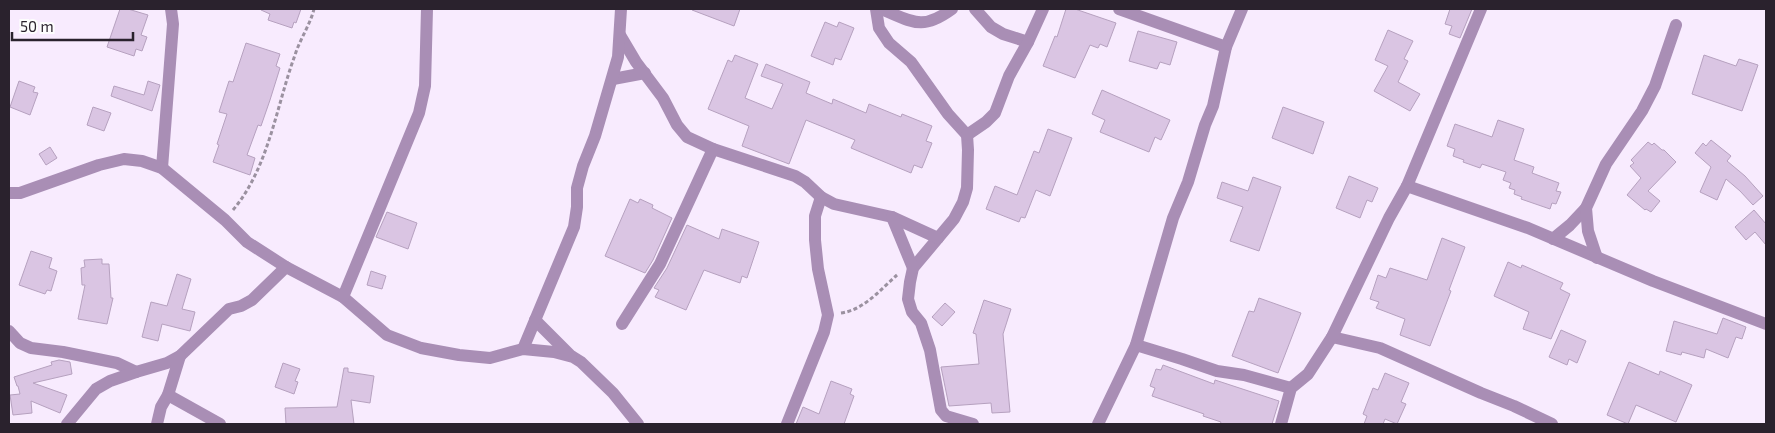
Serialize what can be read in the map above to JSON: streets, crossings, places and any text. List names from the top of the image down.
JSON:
{
  "scale_bar": "50 m"
}
